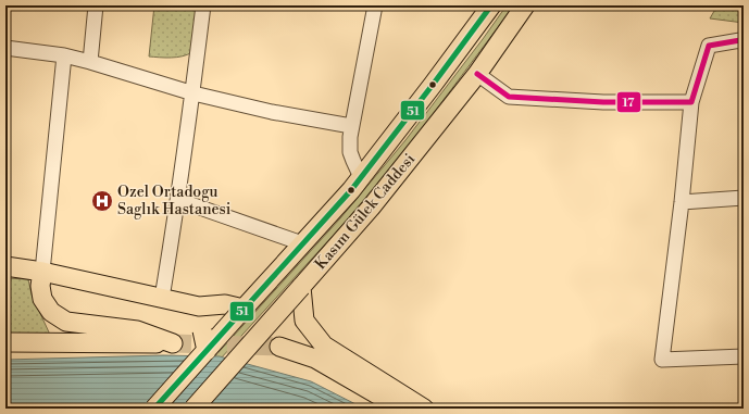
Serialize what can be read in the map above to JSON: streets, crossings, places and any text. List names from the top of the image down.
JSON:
{
  "streets": {
    "main road": ["Kasım Gülek Caddesi"]
  },
  "places": {
    "hospital": ["Ozel Ortadogu Saglık Hastanesi"]
  },
  "lines": ["transit line 51", "transit line 17"]
}
